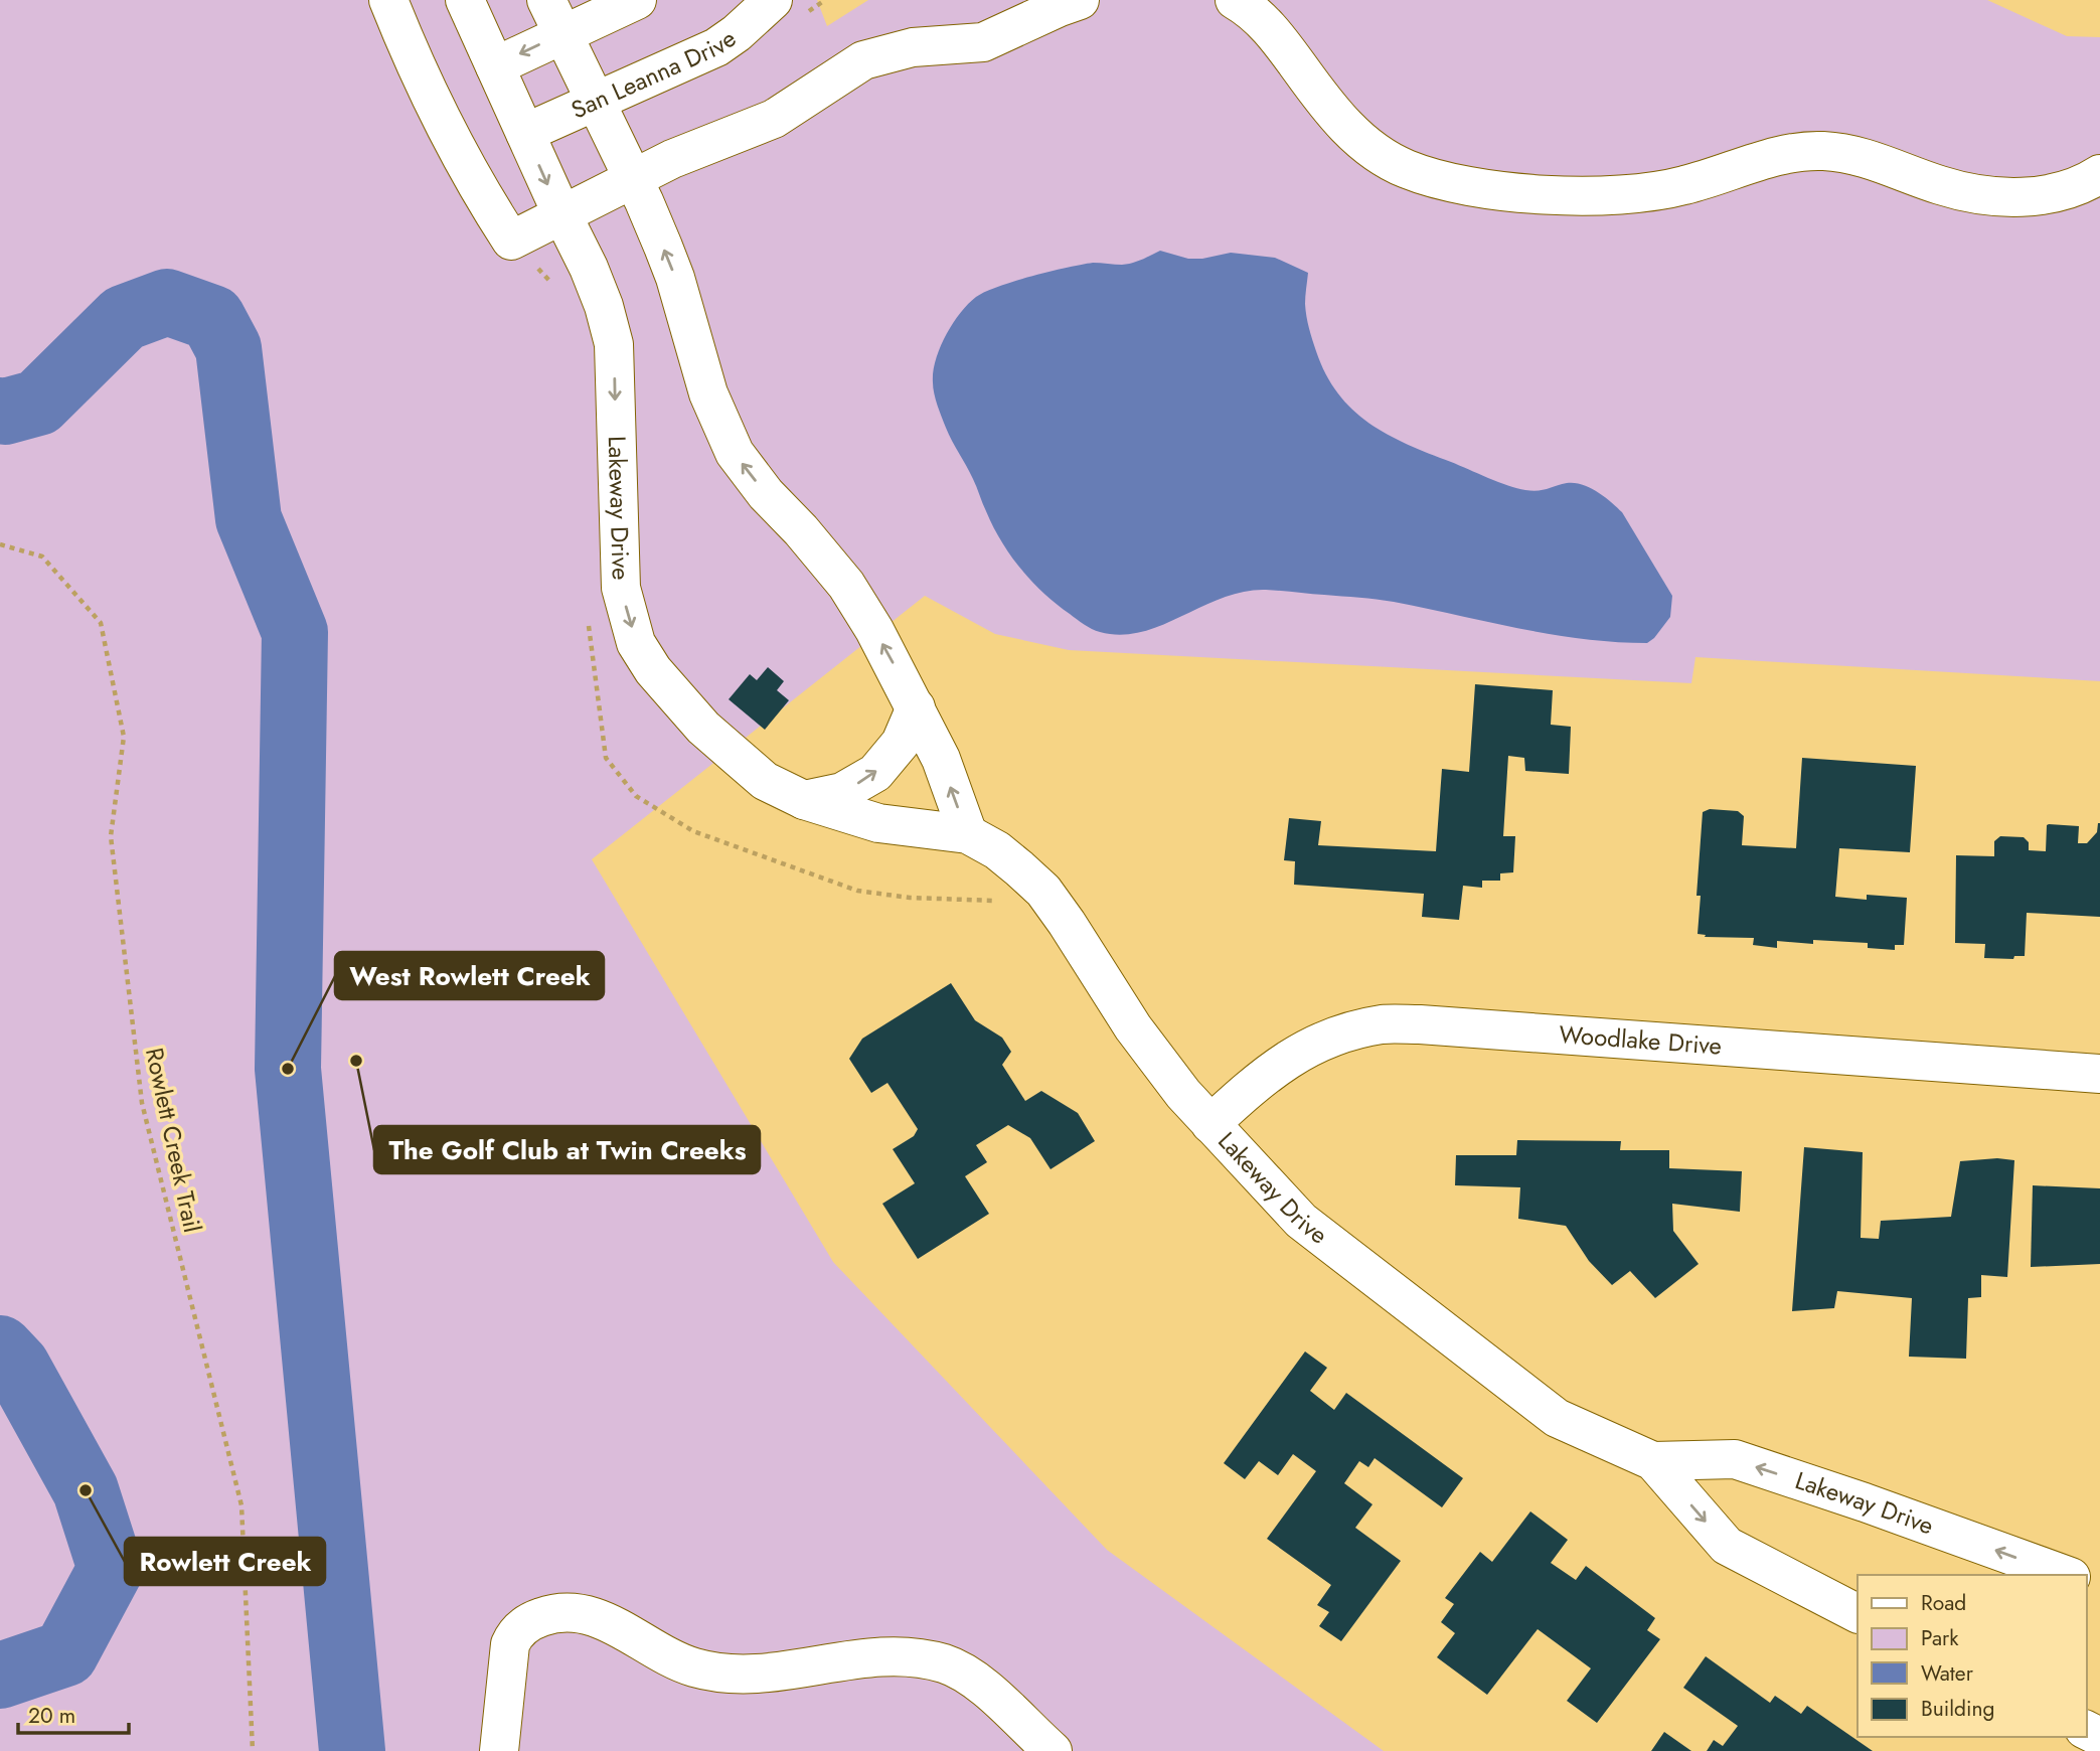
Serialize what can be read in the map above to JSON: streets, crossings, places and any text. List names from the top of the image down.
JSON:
{
  "streets": {
    "street": ["San Leanna Drive", "Lakeway Drive", "Woodlake Drive"],
    "path": ["Rowlett Creek Trail"]
  },
  "crossings": [
    ["San Leanna Drive", "Lakeway Drive"],
    ["Lakeway Drive", "Woodlake Drive"]
  ],
  "places": ["The Golf Club at Twin Creeks", "West Rowlett Creek", "Rowlett Creek"],
  "legend": [
    "Road",
    "Park",
    "Water",
    "Building"
  ],
  "scale_bar": "20 m"
}
